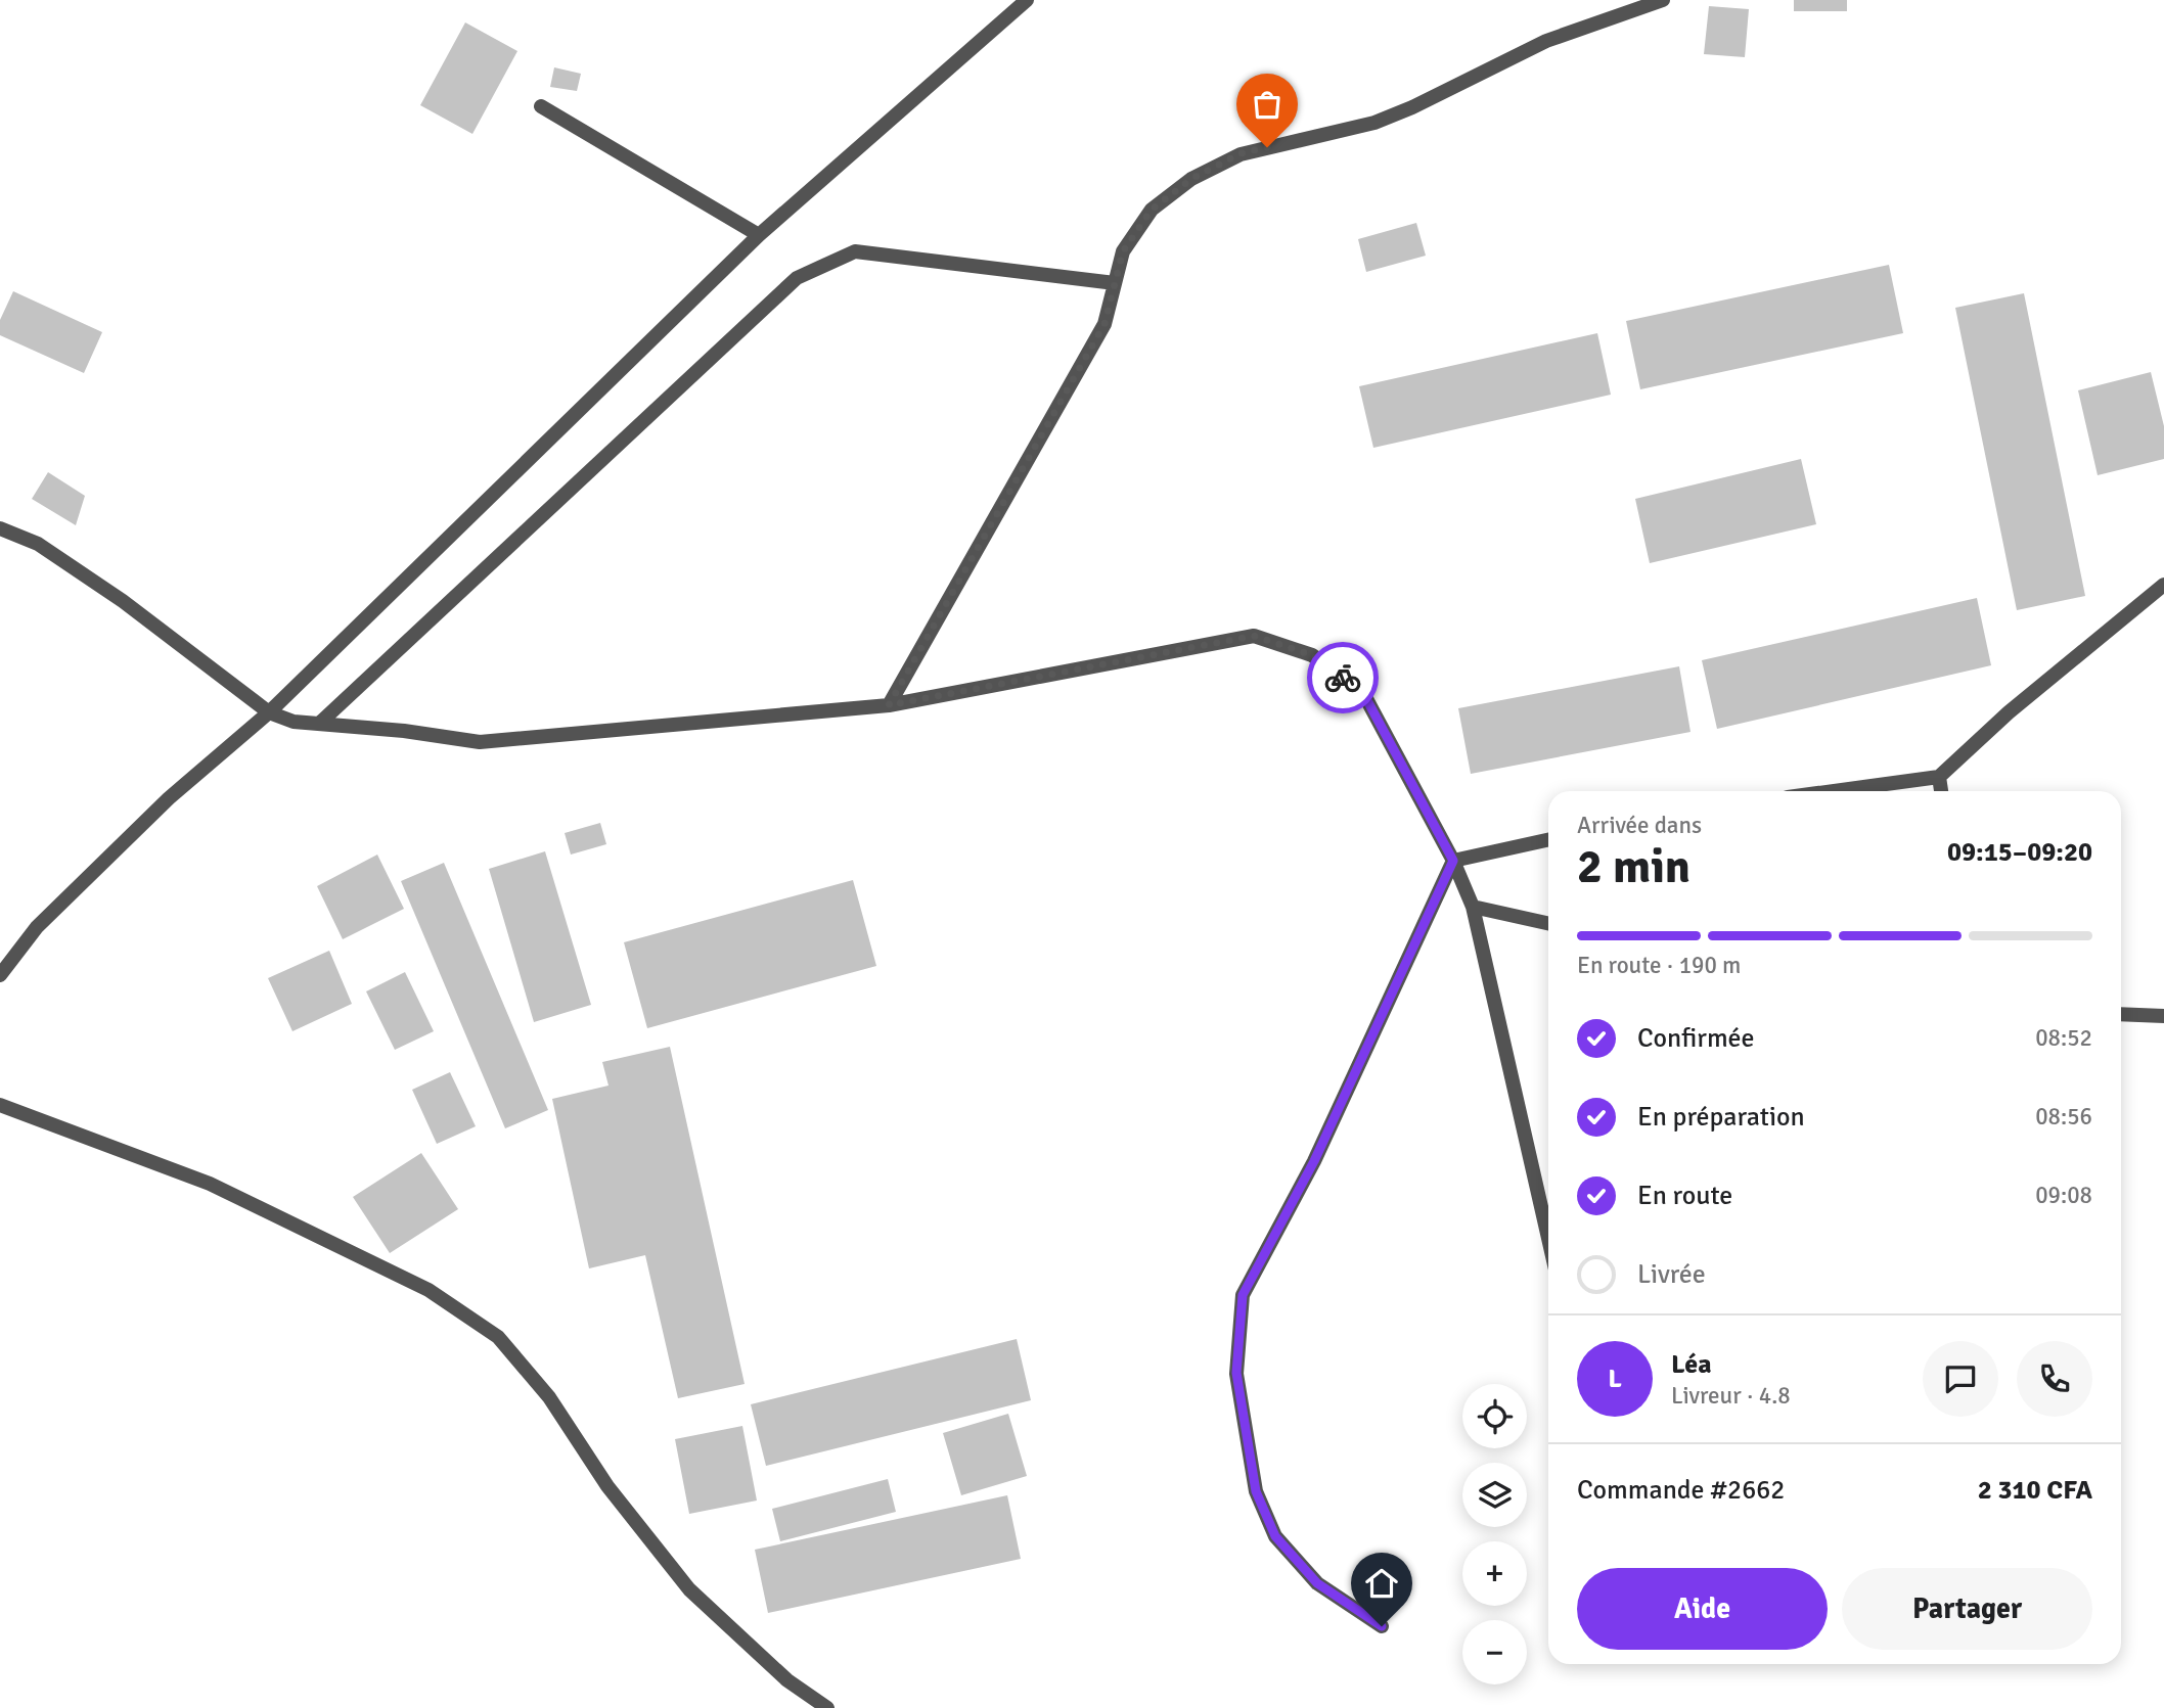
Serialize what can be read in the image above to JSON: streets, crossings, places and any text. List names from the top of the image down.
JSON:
{
  "page": {
    "heading": ["2 min", "Arrivée dans", "09:15–09:20"],
    "panel": [
      "Léa",
      "Livreur · 4.8",
      "Commande #2662",
      "2 310 CFA"
    ],
    "bar": "En route · 190 m",
    "list": [
      ["Confirmée", "08:52"],
      ["En préparation", "08:56"],
      ["En route", "09:08"],
      "Livrée"
    ],
    "round": "L",
    "map_buttons": ["+", "−"],
    "buttons": ["Aide", "Partager"]
  }
}
